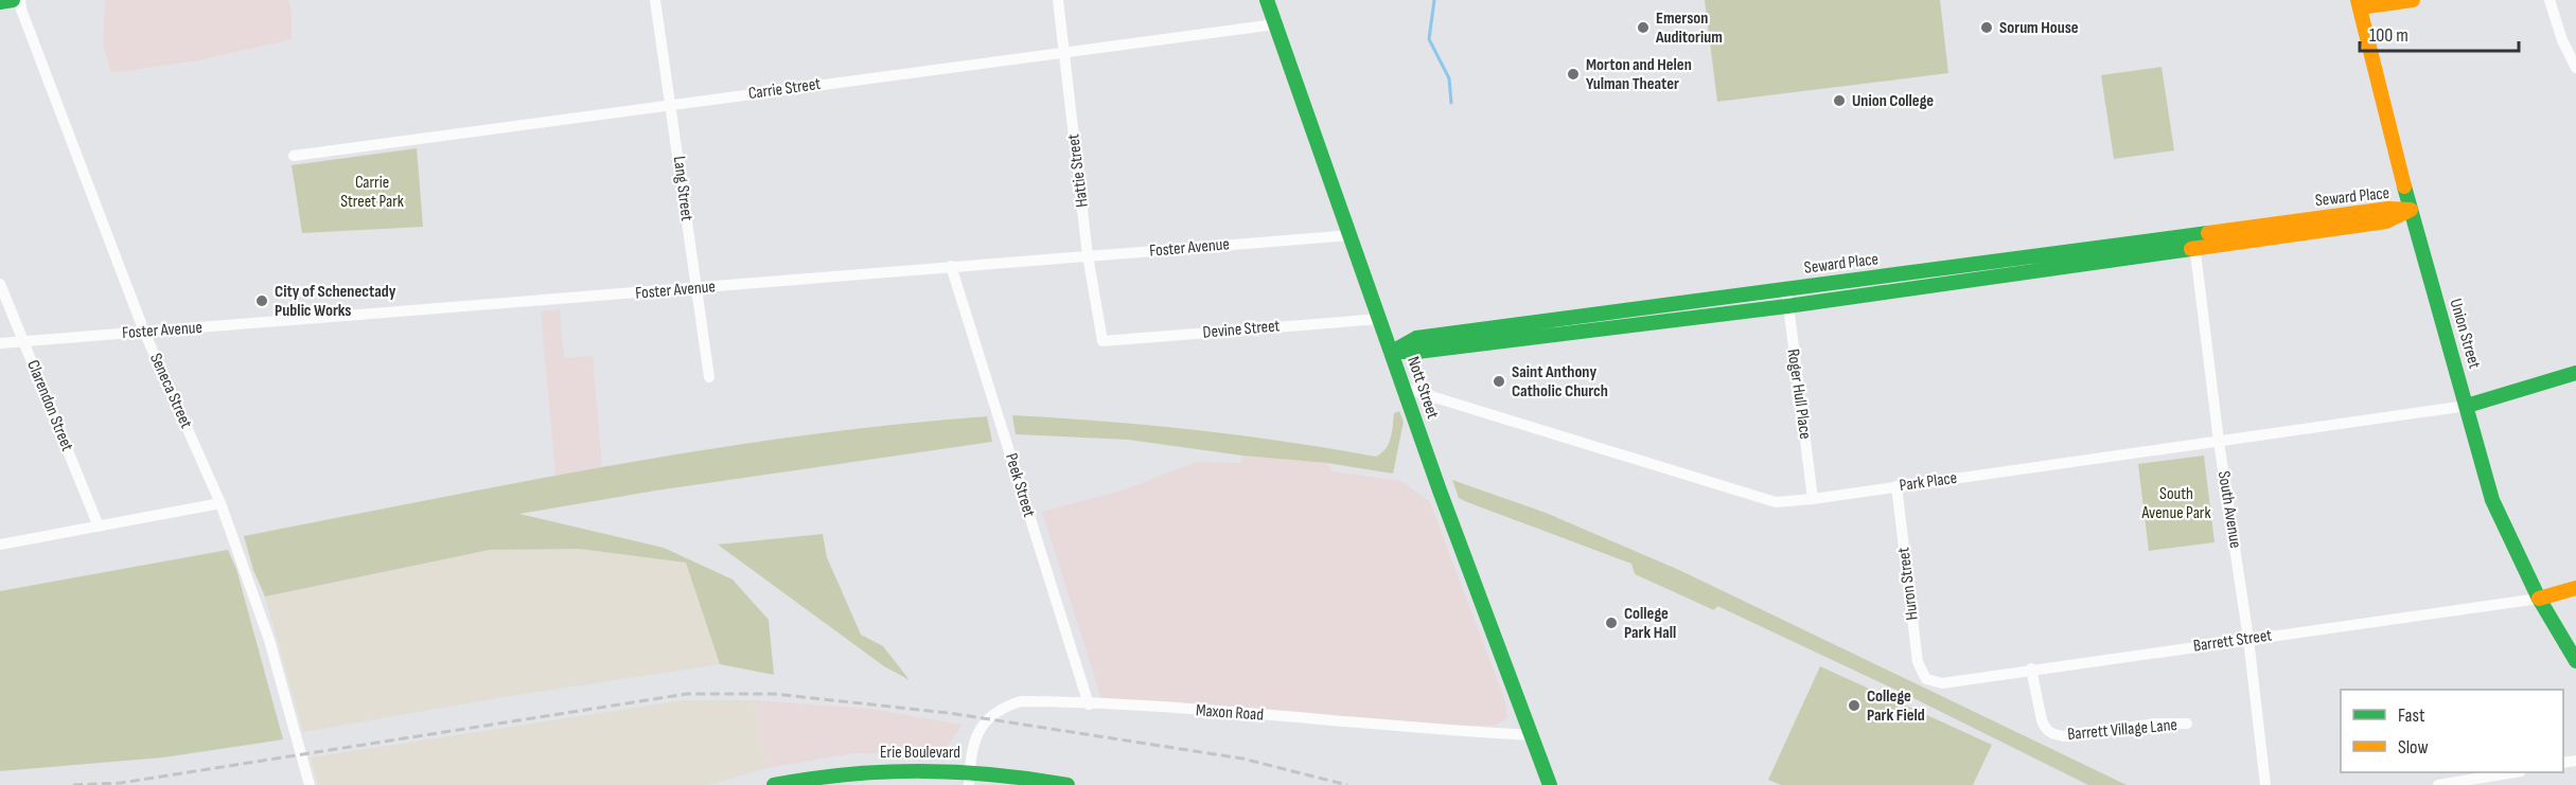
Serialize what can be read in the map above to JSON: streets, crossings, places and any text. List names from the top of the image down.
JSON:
{
  "streets": {
    "main road": [
      "Seward Place",
      "Union Street",
      "Nott Street",
      "Erie Boulevard"
    ],
    "street": [
      "Carrie Street",
      "Hattie Street",
      "Lang Street",
      "Foster Avenue",
      "Devine Street",
      "Seneca Street",
      "Roger Hull Place",
      "Clarendon Street",
      "Park Place",
      "Peek Street",
      "South Avenue",
      "Huron Street",
      "Barrett Street",
      "Maxon Road",
      "Barrett Village Lane"
    ]
  },
  "crossings": [
    ["Carrie Street", "Hattie Street"],
    ["Carrie Street", "Lang Street"],
    ["Carrie Street", "Nott Street"],
    ["Hattie Street", "Foster Avenue"],
    ["Hattie Street", "Devine Street"],
    ["Lang Street", "Foster Avenue"],
    ["Seward Place", "Union Street"],
    ["Seward Place", "Nott Street"],
    ["Seward Place", "Roger Hull Place"],
    ["Seward Place", "South Avenue"],
    ["Foster Avenue", "Nott Street"],
    ["Foster Avenue", "Seneca Street"],
    ["Foster Avenue", "Clarendon Street"],
    ["Foster Avenue", "Peek Street"],
    ["Devine Street", "Nott Street"],
    ["Union Street", "Park Place"],
    ["Union Street", "Barrett Street"],
    ["Nott Street", "Park Place"],
    ["Nott Street", "Maxon Road"],
    ["Roger Hull Place", "Park Place"],
    ["Park Place", "South Avenue"],
    ["Park Place", "Huron Street"],
    ["Peek Street", "Maxon Road"],
    ["South Avenue", "Barrett Street"],
    ["Huron Street", "Barrett Street"],
    ["Barrett Street", "Barrett Village Lane"],
    ["Maxon Road", "Erie Boulevard"]
  ],
  "parks": ["Carrie Street Park", "South Avenue Park"],
  "places": [
    "Emerson Auditorium",
    "Sorum House",
    "Morton and Helen Yulman Theater",
    "Union College",
    "City of Schenectady Public Works",
    "Saint Anthony Catholic Church",
    "College Park Hall",
    "College Park Field"
  ],
  "legend": ["Fast", "Slow"],
  "scale_bar": "100 m"
}
